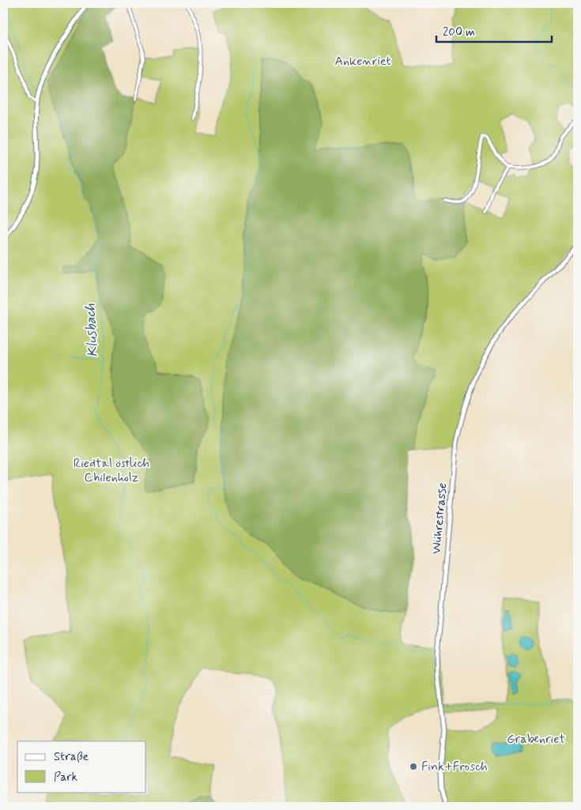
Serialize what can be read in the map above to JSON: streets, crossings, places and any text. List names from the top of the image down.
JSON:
{
  "streets": {
    "street": ["Wührestrasse"]
  },
  "water": ["Klusbach"],
  "parks": ["Ankenriet", "Riedtal östlich Chilenholz", "Grabenriet"],
  "places": ["Fink+Frosch"],
  "legend": ["Straße", "Park"],
  "scale_bar": "200 m"
}
